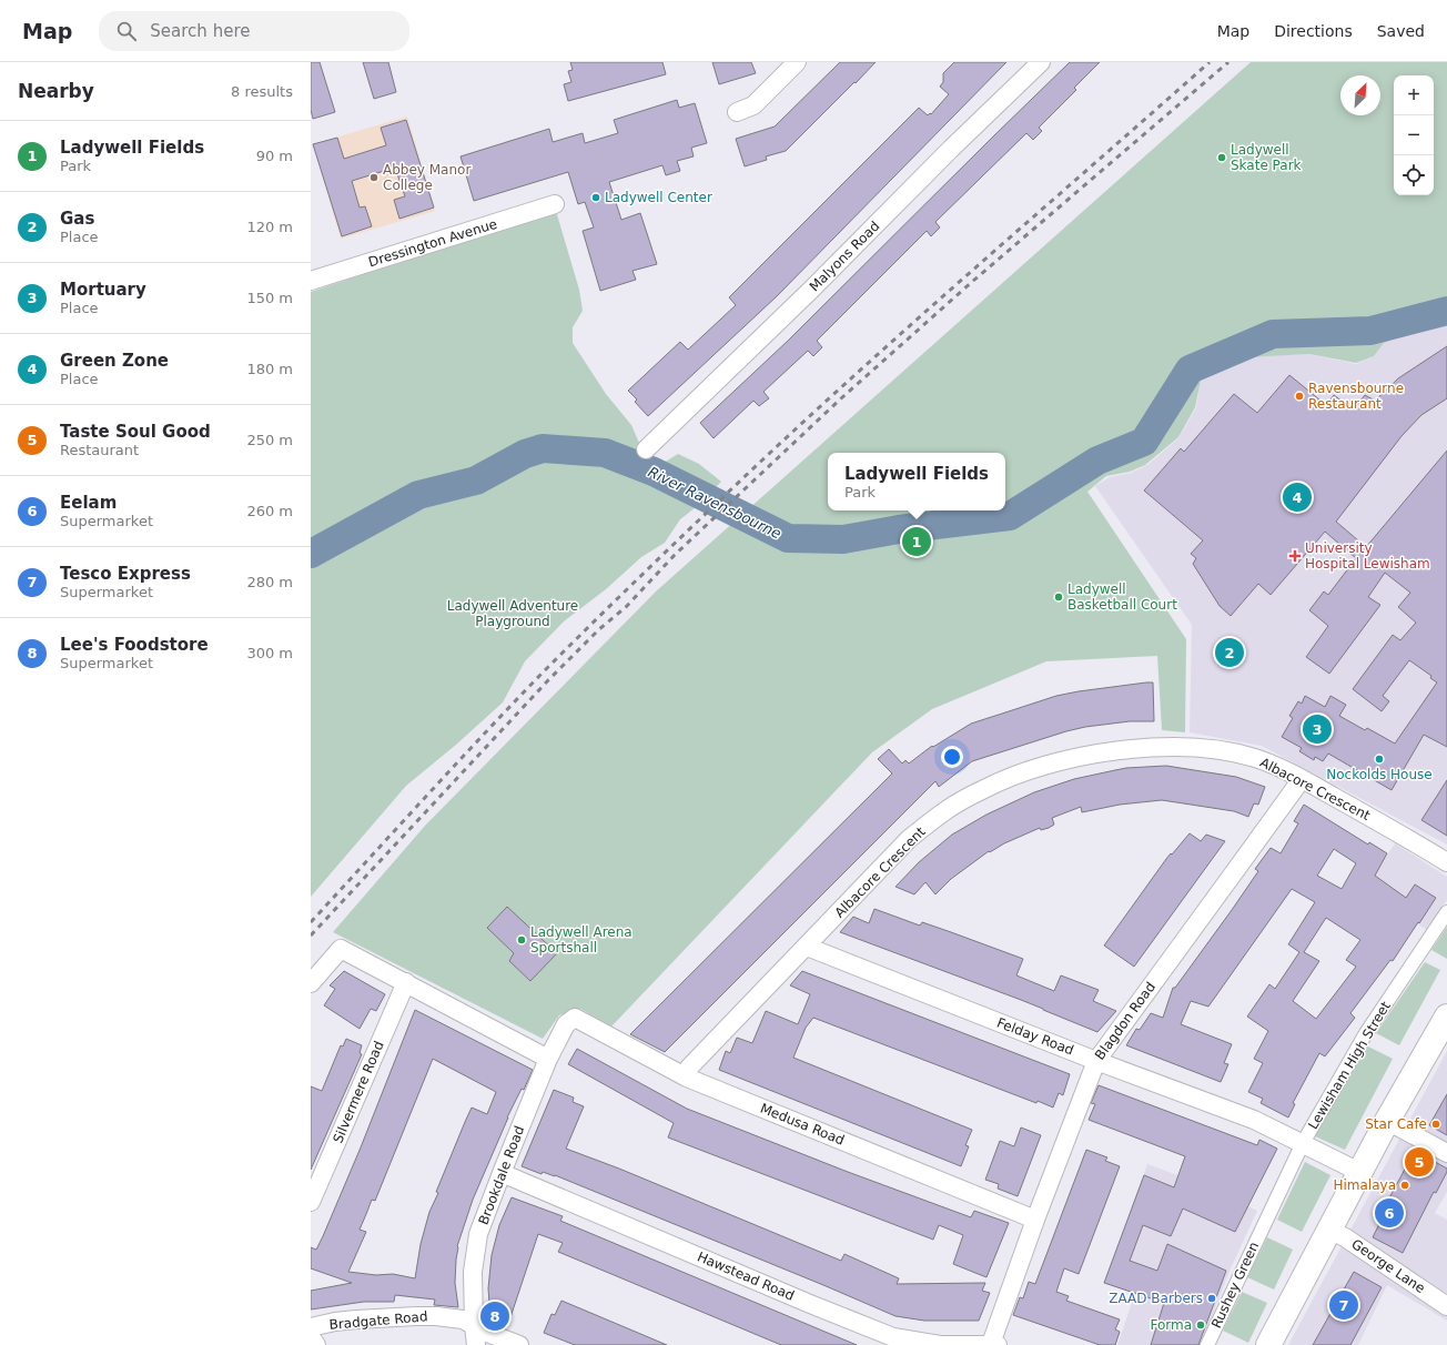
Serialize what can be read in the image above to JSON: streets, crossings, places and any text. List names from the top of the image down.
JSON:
{
  "streets": {
    "street": [
      "Dressington Avenue",
      "Malyons Road",
      "Albacore Crescent",
      "Blagdon Road",
      "Felday Road",
      "Lewisham High Street",
      "Silvermere Road",
      "Medusa Road",
      "Brookdale Road",
      "George Lane",
      "Hawstead Road",
      "Rushey Green",
      "Bradgate Road"
    ]
  },
  "crossings": [
    ["Albacore Crescent", "Blagdon Road"],
    ["Albacore Crescent", "Felday Road"],
    ["Albacore Crescent", "Medusa Road"],
    ["Blagdon Road", "Felday Road"],
    ["Blagdon Road", "Medusa Road"],
    ["Blagdon Road", "Hawstead Road"],
    ["Felday Road", "Lewisham High Street"],
    ["Lewisham High Street", "Rushey Green"],
    ["Medusa Road", "Brookdale Road"],
    ["Brookdale Road", "Hawstead Road"],
    ["Brookdale Road", "Bradgate Road"]
  ],
  "water": ["River Ravensbourne"],
  "parks": ["Ladywell Adventure Playground"],
  "places": {
    "other": [
      "Ladywell Skate Park",
      "Abbey Manor College",
      "Ladywell Center",
      "Ravensbourne Restaurant",
      "Ladywell Basketball Court",
      "Nockolds House",
      "Ladywell Arena Sportshall",
      "Star Cafe",
      "Himalaya",
      "ZAAD Barbers",
      "Forma"
    ],
    "health": ["University Hospital Lewisham"]
  },
  "north": "top right",
  "page": {
    "header": "Map",
    "search": "Search here",
    "nav": ["Map", "Directions", "Saved"],
    "heading": ["Nearby", "8 results"],
    "map_buttons": ["+", "−"],
    "list": [
      {
        "mark": "1",
        "name": "Ladywell Fields",
        "note": "Park",
        "value": "90 m"
      },
      {
        "mark": "2",
        "name": "Gas",
        "note": "Place",
        "value": "120 m"
      },
      {
        "mark": "3",
        "name": "Mortuary",
        "note": "Place",
        "value": "150 m"
      },
      {
        "mark": "4",
        "name": "Green Zone",
        "note": "Place",
        "value": "180 m"
      },
      {
        "mark": "5",
        "name": "Taste Soul Good",
        "note": "Restaurant",
        "value": "250 m"
      },
      {
        "mark": "6",
        "name": "Eelam",
        "note": "Supermarket",
        "value": "260 m"
      },
      {
        "mark": "7",
        "name": "Tesco Express",
        "note": "Supermarket",
        "value": "280 m"
      },
      {
        "mark": "8",
        "name": "Lee's Foodstore",
        "note": "Supermarket",
        "value": "300 m"
      }
    ],
    "popup": ["Ladywell Fields", "Park"],
    "pins": [
      "4",
      "1",
      "2",
      "3",
      "5",
      "6",
      "7",
      "8"
    ]
  }
}
